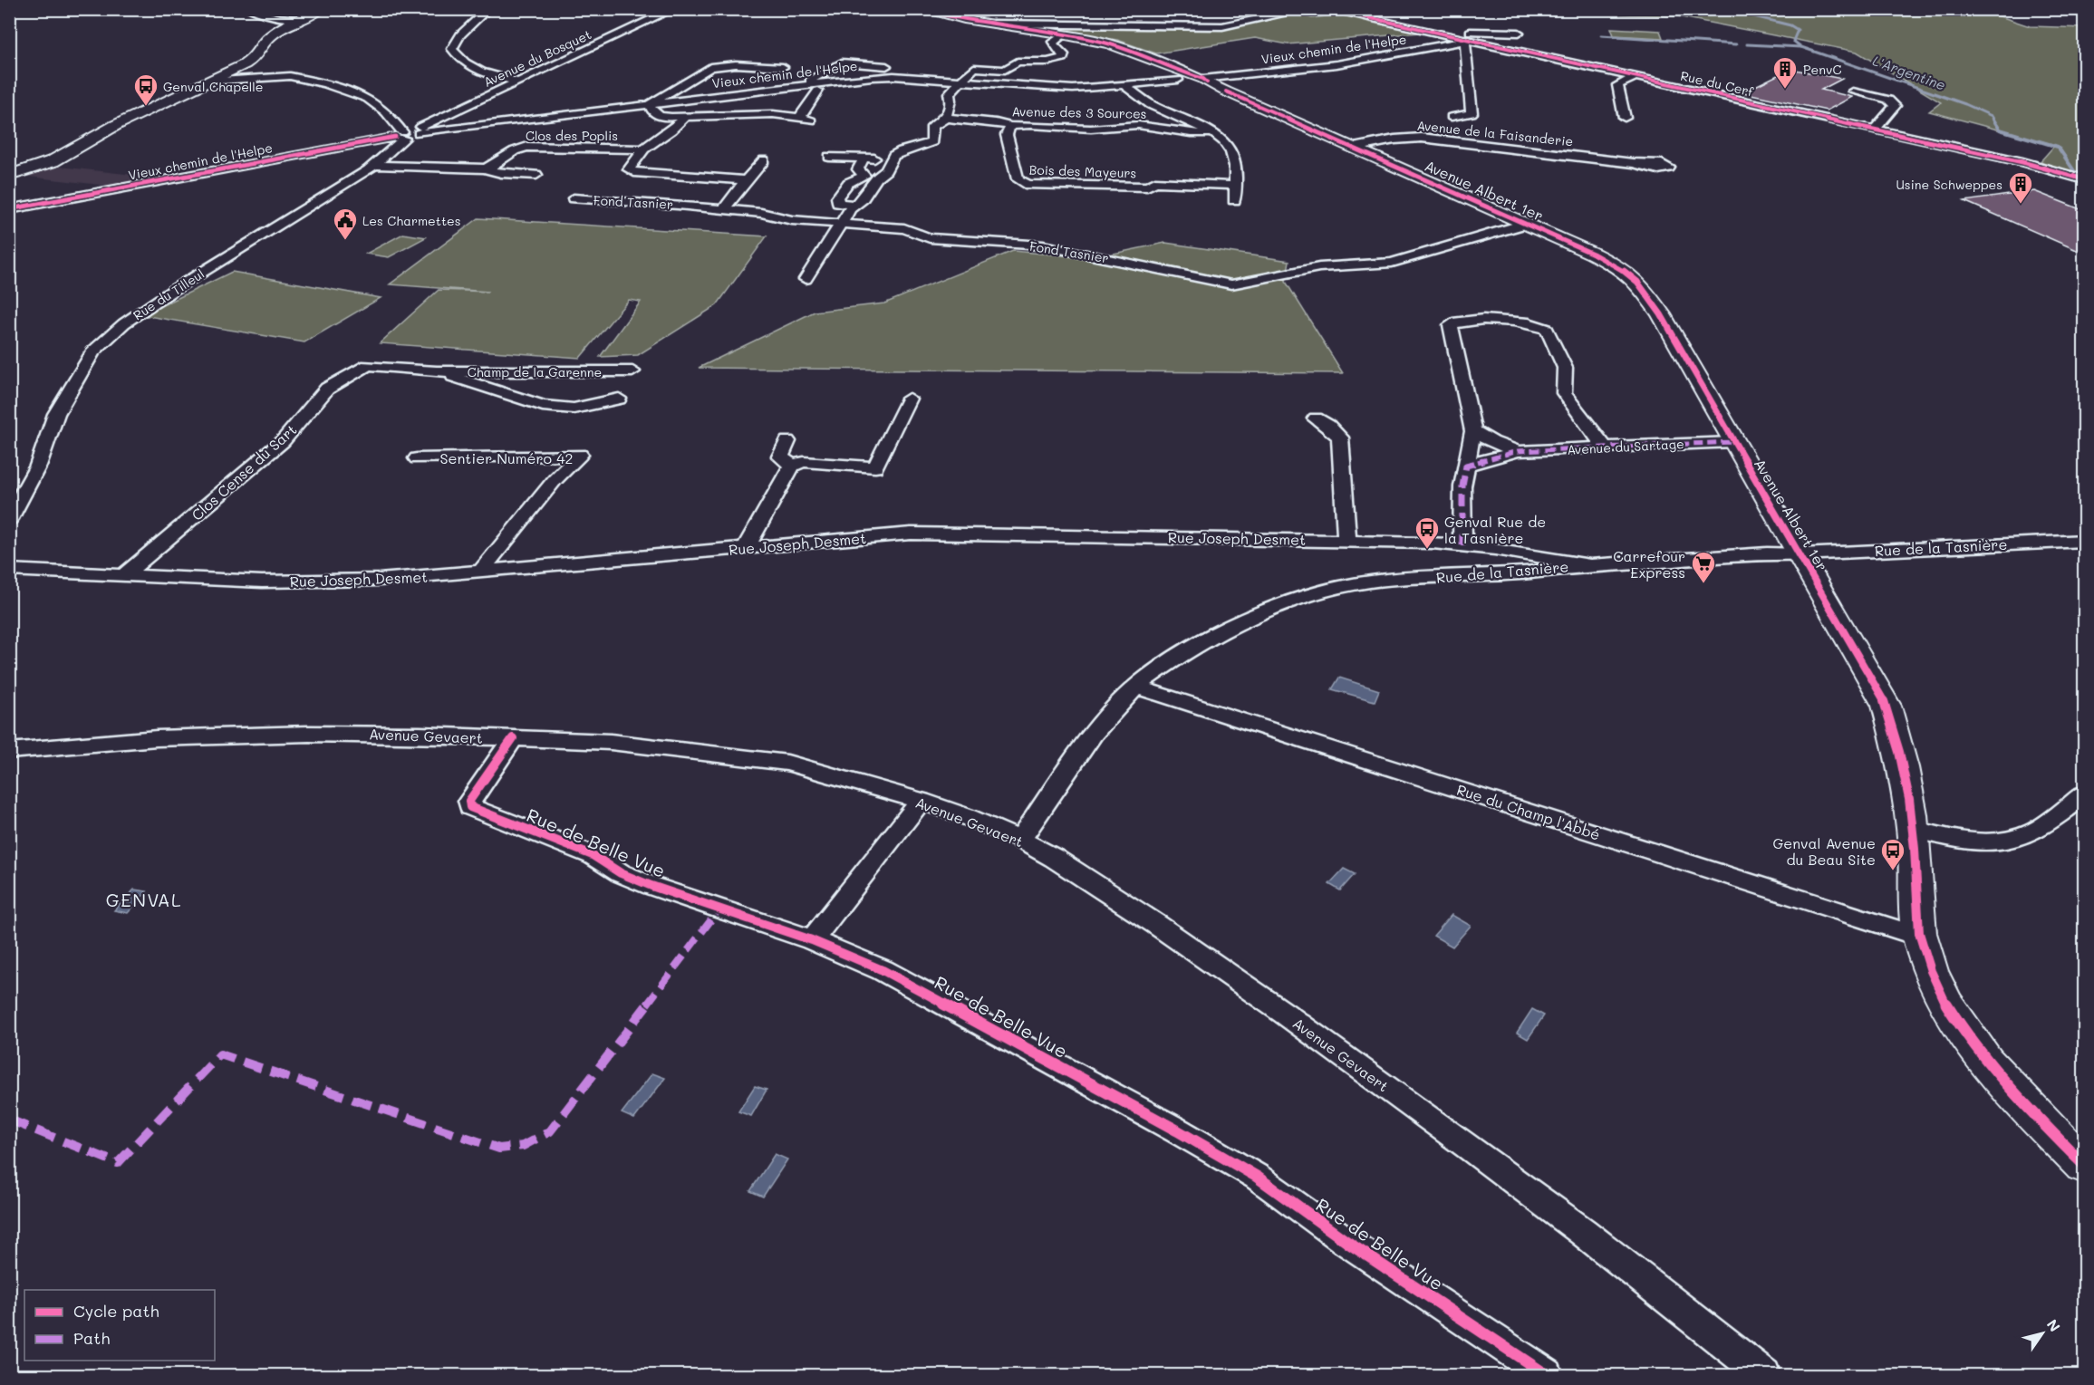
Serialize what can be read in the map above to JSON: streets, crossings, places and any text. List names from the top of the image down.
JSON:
{
  "streets": {
    "main road": ["Avenue Albert 1er"],
    "street": [
      "Vieux chemin de l'Helpe",
      "Avenue du Bosquet",
      "Rue du Cerf",
      "Avenue des 3 Sources",
      "Avenue de la Faisanderie",
      "Clos des Poplis",
      "Bois des Mayeurs",
      "Fond Tasnier",
      "Rue du Tilleul",
      "Champ de la Garenne",
      "Avenue du Sartage",
      "Sentier Numéro 42",
      "Clos Cense du Sart",
      "Rue Joseph Desmet",
      "Rue de la Tasnière",
      "Avenue Gevaert",
      "Rue du Champ l'Abbé",
      "Rue de Belle Vue"
    ]
  },
  "crossings": [
    ["Vieux chemin de l'Helpe", "Avenue du Bosquet"],
    ["Vieux chemin de l'Helpe", "Rue du Cerf"],
    ["Vieux chemin de l'Helpe", "Avenue Albert 1er"],
    ["Vieux chemin de l'Helpe", "Rue du Tilleul"],
    ["Avenue du Bosquet", "Rue du Tilleul"],
    ["Avenue des 3 Sources", "Bois des Mayeurs"],
    ["Avenue de la Faisanderie", "Avenue Albert 1er"],
    ["Avenue Albert 1er", "Fond Tasnier"],
    ["Avenue Albert 1er", "Avenue du Sartage"],
    ["Avenue Albert 1er", "Rue de la Tasnière"],
    ["Avenue Albert 1er", "Rue du Champ l'Abbé"],
    ["Champ de la Garenne", "Clos Cense du Sart"],
    ["Sentier Numéro 42", "Rue Joseph Desmet"],
    ["Clos Cense du Sart", "Rue Joseph Desmet"],
    ["Rue Joseph Desmet", "Rue de la Tasnière"],
    ["Rue de la Tasnière", "Avenue Gevaert"],
    ["Rue de la Tasnière", "Rue du Champ l'Abbé"],
    ["Avenue Gevaert", "Rue de Belle Vue"]
  ],
  "districts": ["GENVAL"],
  "water": ["L'Argentine"],
  "places": {
    "building": ["PenvC", "Usine Schweppes"],
    "bus stop": ["Genval Chapelle", "Genval Rue de la Tasnière", "Genval Avenue du Beau Site"],
    "public building": ["Les Charmettes"],
    "supermarket": ["Carrefour Express"]
  },
  "legend": ["Cycle path", "Path"],
  "north": "top right"
}
